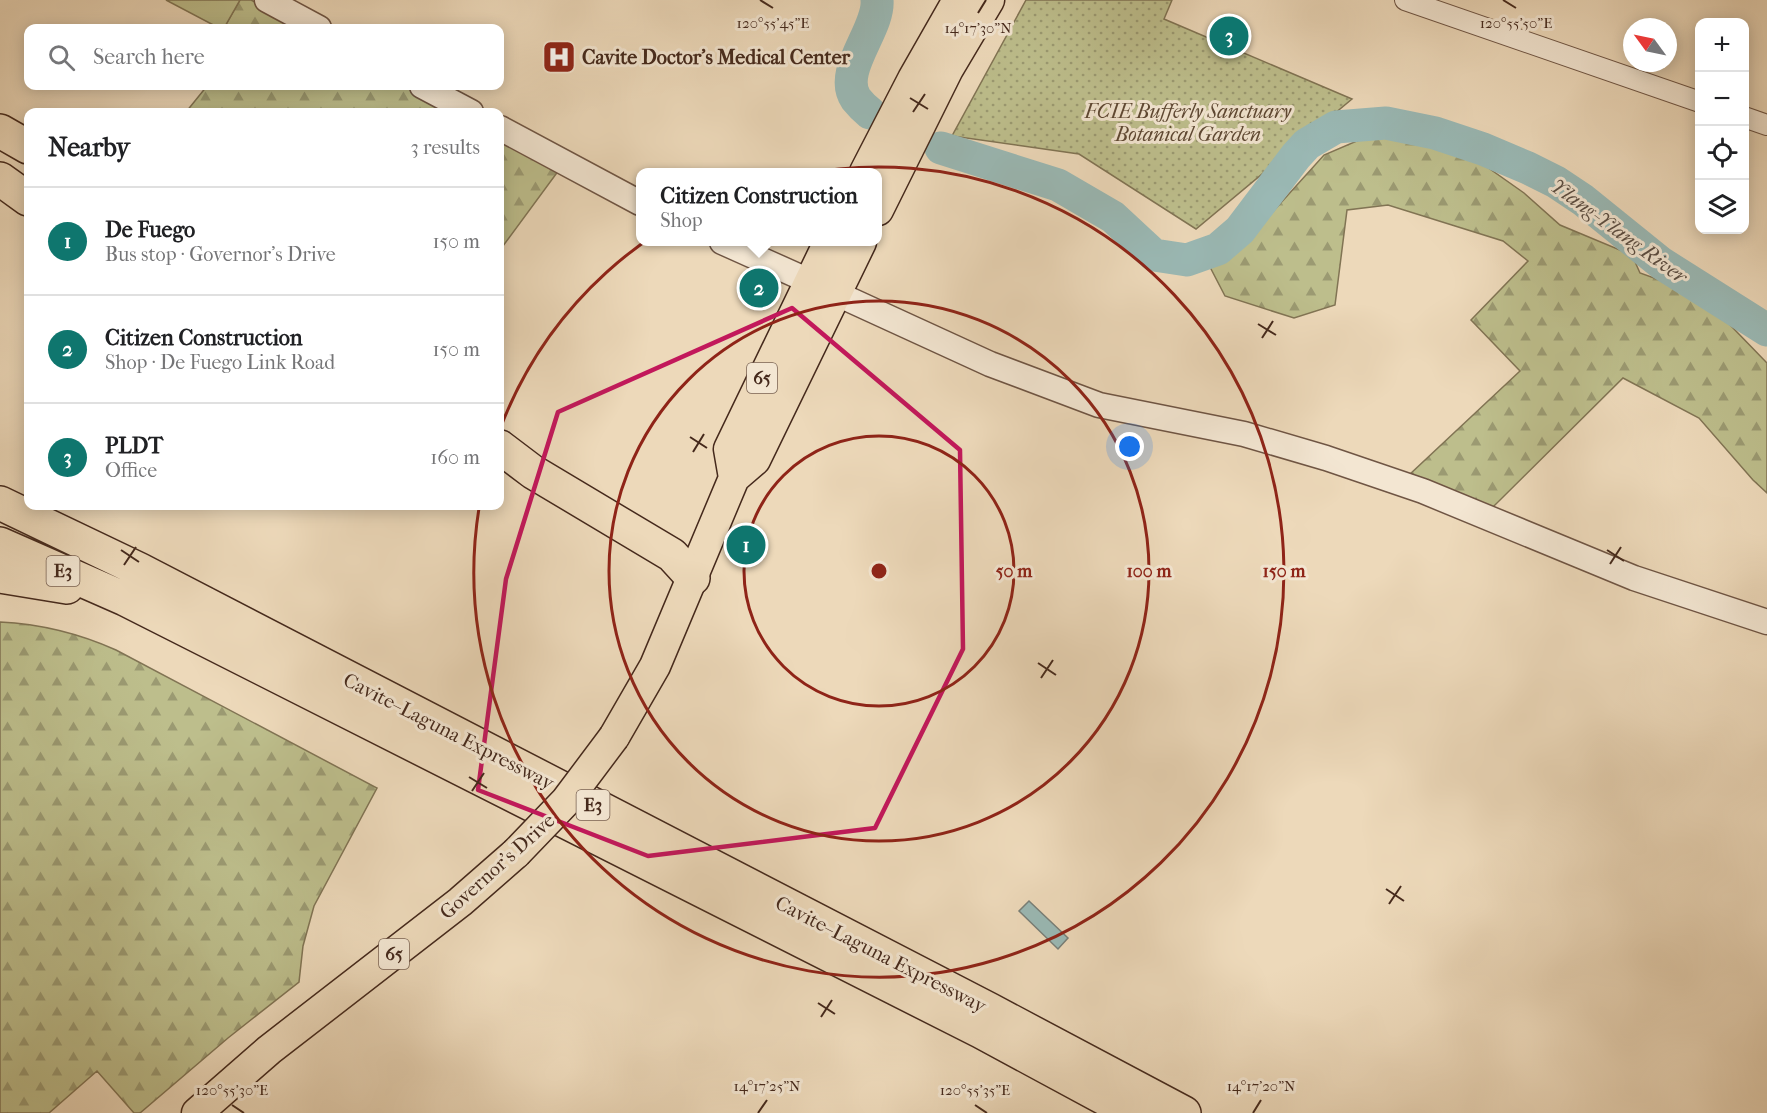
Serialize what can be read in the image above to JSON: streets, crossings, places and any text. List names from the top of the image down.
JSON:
{
  "streets": {
    "highway": ["E3", "Cavite–Laguna Expressway"],
    "main road": ["65", "Governor's Drive"]
  },
  "water": ["Ylang-Ylang River"],
  "parks": ["FCIE Bufferly Sanctuary Botanical Garden"],
  "places": {
    "hospital": ["Cavite Doctor's Medical Center"]
  },
  "north": "top left",
  "page": {
    "pins": ["3", "2", "1"],
    "map_buttons": ["+", "−"],
    "search": "Search here",
    "heading": ["Nearby", "3 results"],
    "popup": ["Citizen Construction", "Shop"],
    "list": [
      {
        "mark": "1",
        "name": "De Fuego",
        "note": "Bus stop · Governor's Drive",
        "value": "150 m"
      },
      {
        "mark": "2",
        "name": "Citizen Construction",
        "note": "Shop · De Fuego Link Road",
        "value": "150 m"
      },
      {
        "mark": "3",
        "name": "PLDT",
        "note": "Office",
        "value": "160 m"
      }
    ]
  },
  "coordinates": [
    "120°55'45\"E",
    "120°55'50\"E",
    "14°17'30\"N",
    "14°17'25\"N",
    "14°17'20\"N",
    "120°55'30\"E",
    "120°55'35\"E"
  ],
  "rings": ["50 m", "100 m", "150 m"]
}
